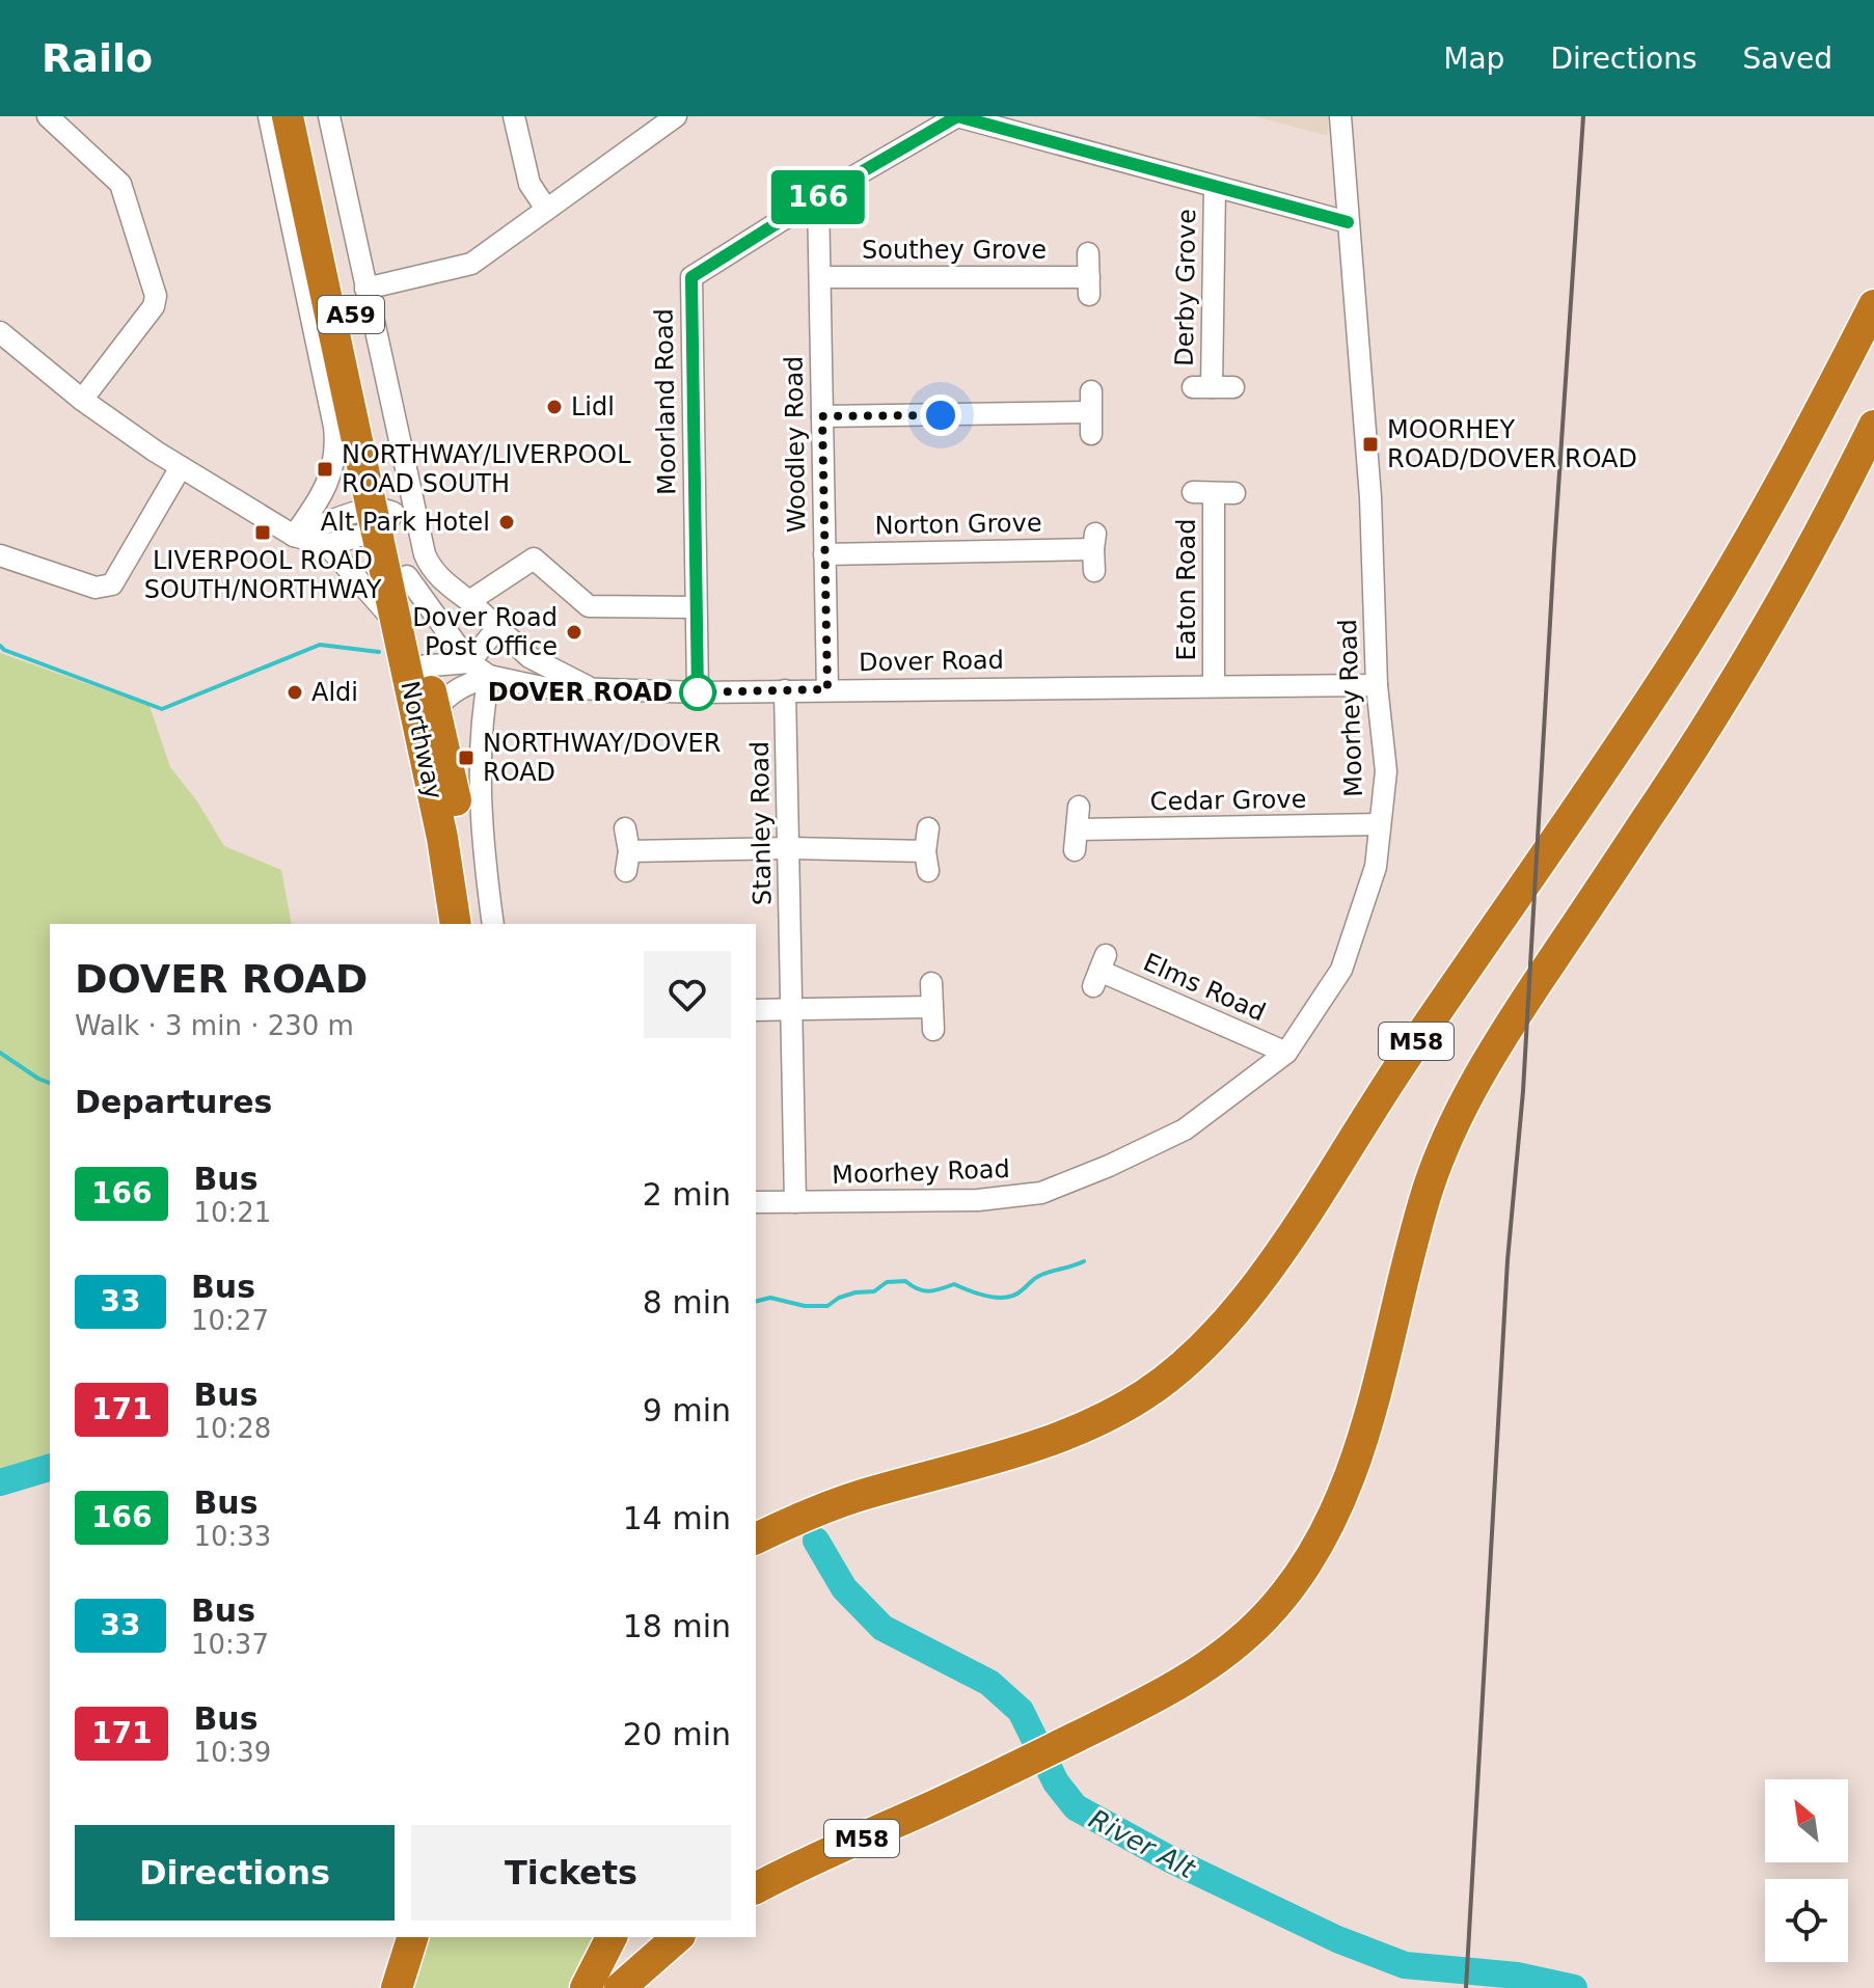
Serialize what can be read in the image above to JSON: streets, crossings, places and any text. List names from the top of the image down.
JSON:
{
  "streets": {
    "highway": ["A59", "Northway", "M58"],
    "street": [
      "Southey Grove",
      "Derby Grove",
      "Moorland Road",
      "Woodley Road",
      "Norton Grove",
      "Eaton Road",
      "Dover Road",
      "Moorhey Road",
      "Cedar Grove",
      "Stanley Road",
      "Elms Road"
    ]
  },
  "crossings": [
    ["Southey Grove", "Woodley Road"],
    ["Derby Grove", "Moorland Road"],
    ["Moorland Road", "Woodley Road"],
    ["Moorland Road", "Dover Road"],
    ["Moorland Road", "Moorhey Road"],
    ["Woodley Road", "Norton Grove"],
    ["Woodley Road", "Dover Road"],
    ["Eaton Road", "Dover Road"],
    ["Dover Road", "Moorhey Road"],
    ["Dover Road", "Northway"],
    ["Dover Road", "Stanley Road"],
    ["Moorhey Road", "Cedar Grove"],
    ["Moorhey Road", "Stanley Road"],
    ["Moorhey Road", "Elms Road"]
  ],
  "water": ["River Alt"],
  "places": {
    "other": [
      "Lidl",
      "Alt Park Hotel",
      "Dover Road Post Office",
      "Aldi",
      "DOVER ROAD"
    ],
    "transit": [
      "MOORHEY ROAD/DOVER ROAD",
      "NORTHWAY/LIVERPOOL ROAD SOUTH",
      "LIVERPOOL ROAD SOUTH/NORTHWAY",
      "NORTHWAY/DOVER ROAD"
    ]
  },
  "lines": ["bus line 166"],
  "north": "top left",
  "page": {
    "header": "Railo",
    "nav": ["Map", "Directions", "Saved"],
    "on_map": "166",
    "heading": [
      ["DOVER ROAD", "Walk · 3 min · 230 m"],
      "Departures"
    ],
    "list": [
      {
        "mark": "166",
        "name": "Bus",
        "note": "10:21",
        "value": "2 min"
      },
      {
        "mark": "33",
        "name": "Bus",
        "note": "10:27",
        "value": "8 min"
      },
      {
        "mark": "171",
        "name": "Bus",
        "note": "10:28",
        "value": "9 min"
      },
      {
        "mark": "166",
        "name": "Bus",
        "note": "10:33",
        "value": "14 min"
      },
      {
        "mark": "33",
        "name": "Bus",
        "note": "10:37",
        "value": "18 min"
      },
      {
        "mark": "171",
        "name": "Bus",
        "note": "10:39",
        "value": "20 min"
      }
    ],
    "buttons": ["Directions", "Tickets"]
  }
}
